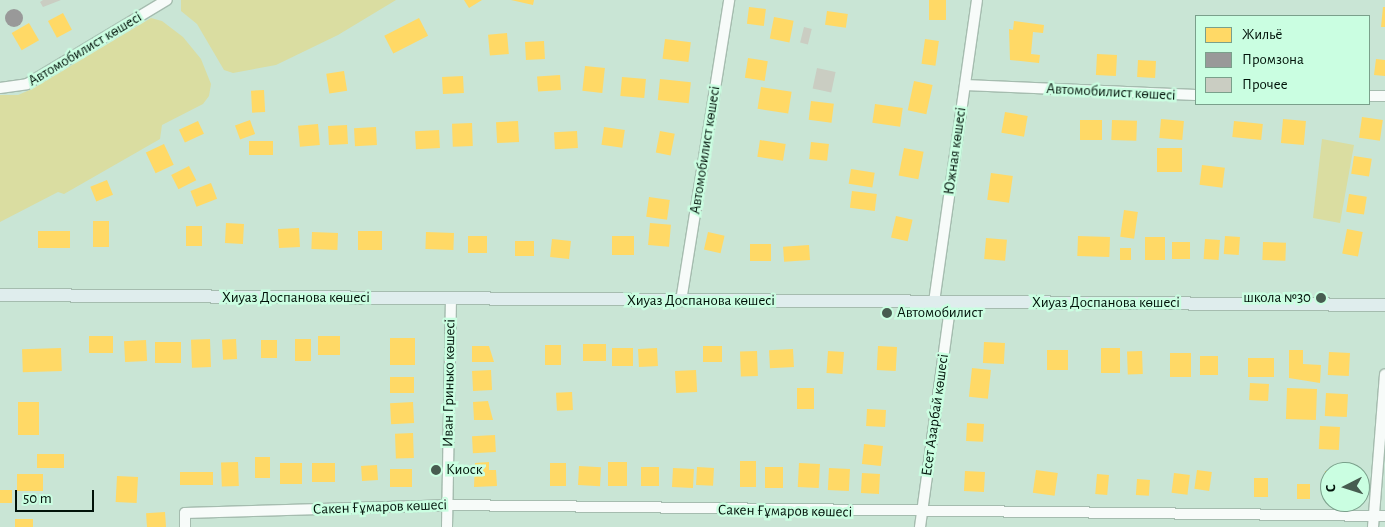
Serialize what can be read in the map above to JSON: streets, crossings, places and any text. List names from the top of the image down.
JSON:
{
  "streets": {
    "main road": ["Хиуаз Доспанова көшесі"],
    "street": [
      "Автомобилист көшесі",
      "Южная көшесі",
      "Иван Гринько көшесі",
      "Есет Азарбай көшесі",
      "Сакен Ғұмаров көшесі"
    ]
  },
  "crossings": [
    ["Автомобилист көшесі", "Южная көшесі"],
    ["Автомобилист көшесі", "Хиуаз Доспанова көшесі"],
    ["Южная көшесі", "Хиуаз Доспанова көшесі"],
    ["Хиуаз Доспанова көшесі", "Иван Гринько көшесі"],
    ["Хиуаз Доспанова көшесі", "Есет Азарбай көшесі"],
    ["Иван Гринько көшесі", "Сакен Ғұмаров көшесі"],
    ["Есет Азарбай көшесі", "Сакен Ғұмаров көшесі"]
  ],
  "places": ["школа №30", "Автомобилист", "Киоск"],
  "legend": ["Жильё", "Промзона", "Прочее"],
  "scale_bar": "50 m",
  "north": "left"
}
